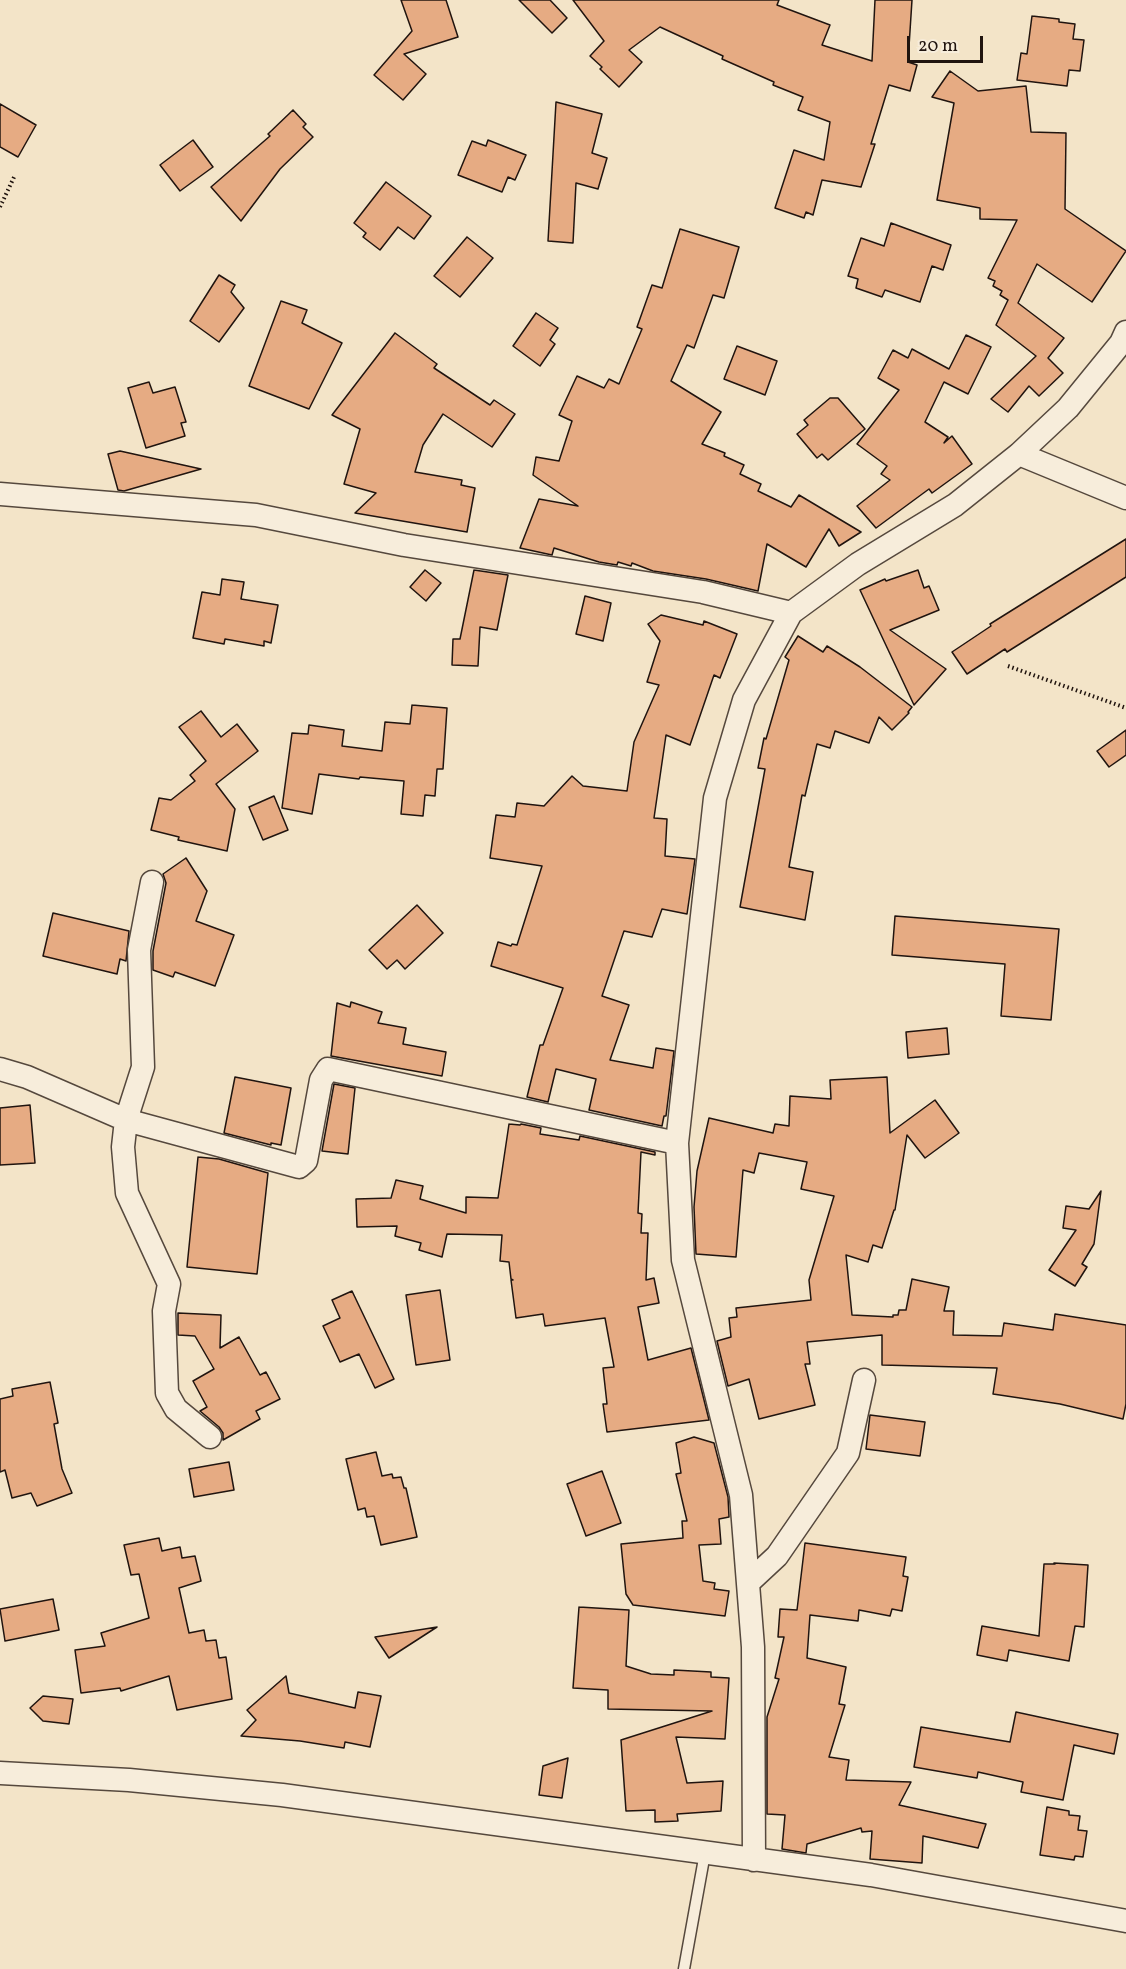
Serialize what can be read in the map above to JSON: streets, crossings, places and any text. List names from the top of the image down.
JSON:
{
  "scale_bar": "20 m"
}
